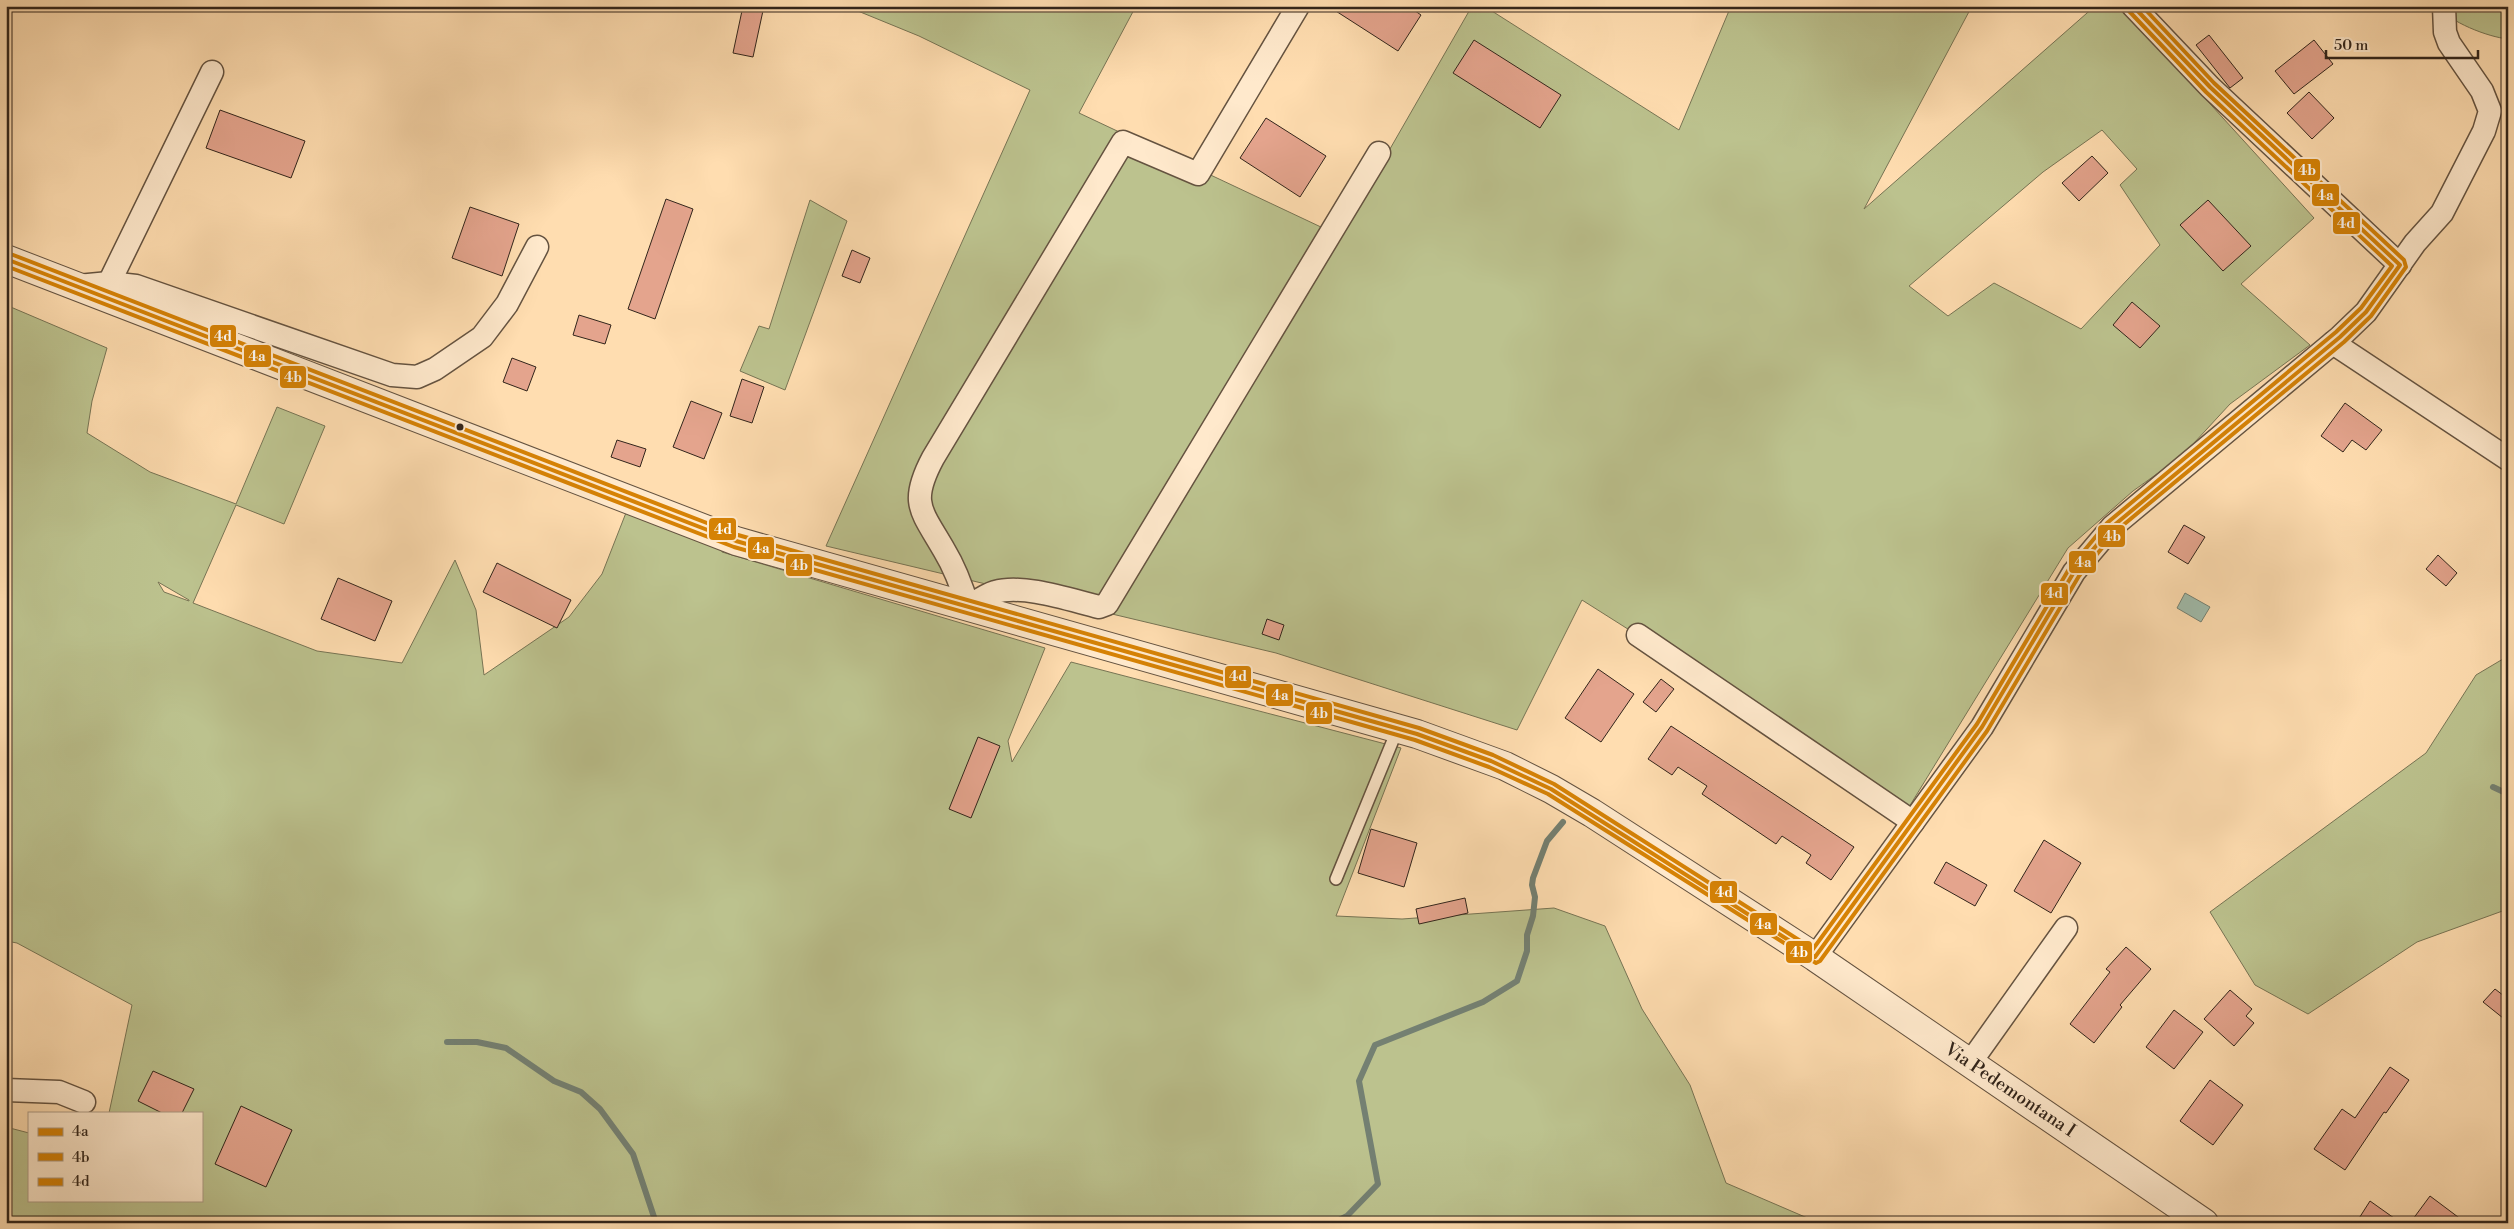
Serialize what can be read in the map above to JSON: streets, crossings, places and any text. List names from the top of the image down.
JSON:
{
  "streets": {
    "street": ["Via Pedemontana I"]
  },
  "lines": ["transit line 4a", "transit line 4b", "transit line 4d"],
  "legend": ["4a", "4b", "4d"],
  "scale_bar": "50 m"
}
